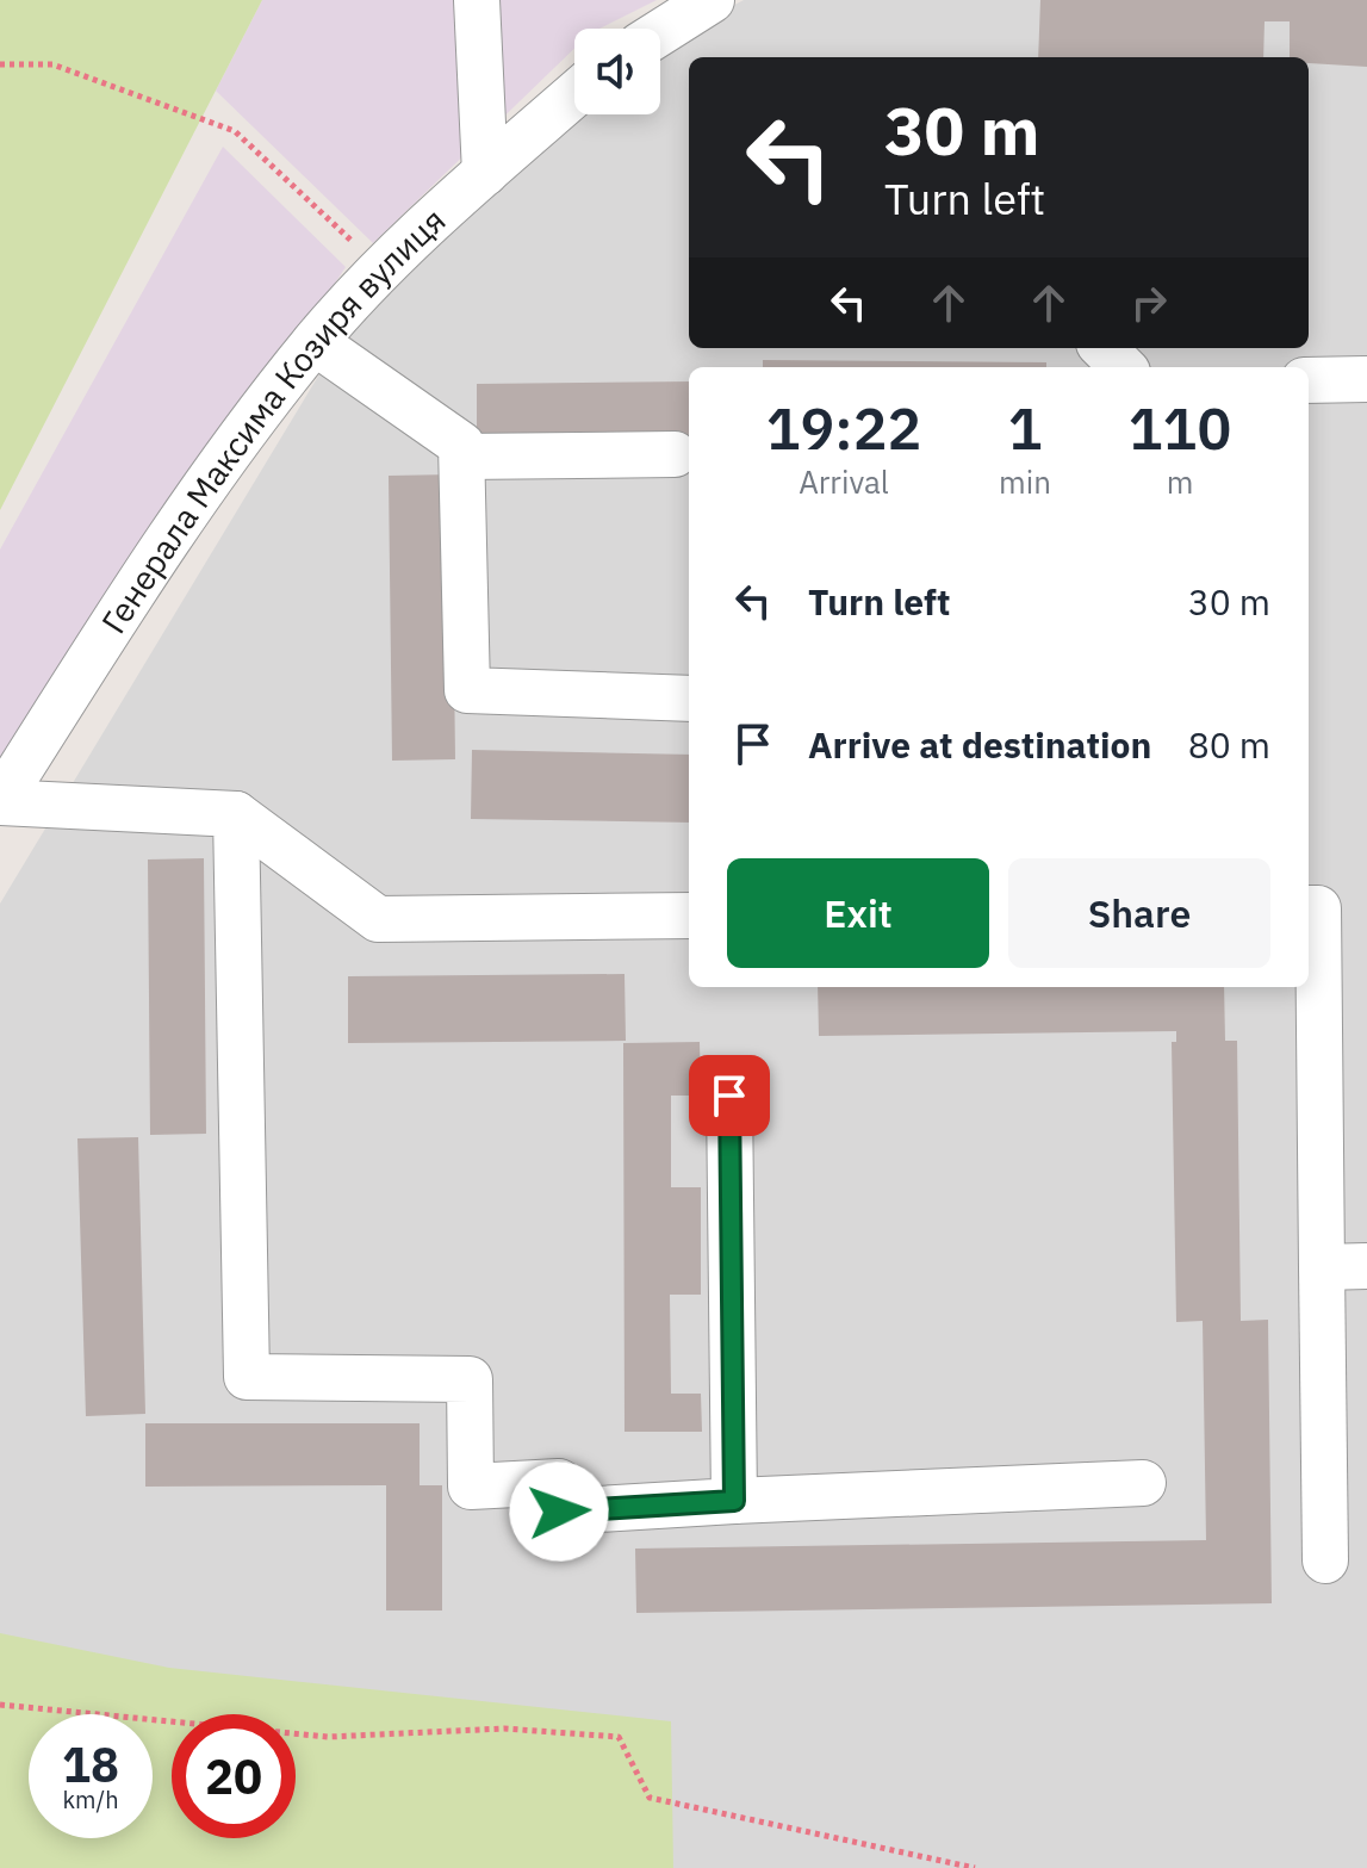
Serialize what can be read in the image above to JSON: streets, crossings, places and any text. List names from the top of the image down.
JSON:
{
  "streets": {
    "street": ["Генерала Максима Козиря вулиця"]
  },
  "page": {
    "turn": ["30 m", "Turn left"],
    "eta": [
      "19:22",
      "Arrival",
      "1",
      "min",
      "110",
      "m"
    ],
    "list": [
      {
        "name": "Turn left",
        "value": "30 m"
      },
      {
        "name": "Arrive at destination",
        "value": "80 m"
      }
    ],
    "buttons": ["Exit", "Share"],
    "speed": "18 km/h",
    "limit": "20"
  }
}
